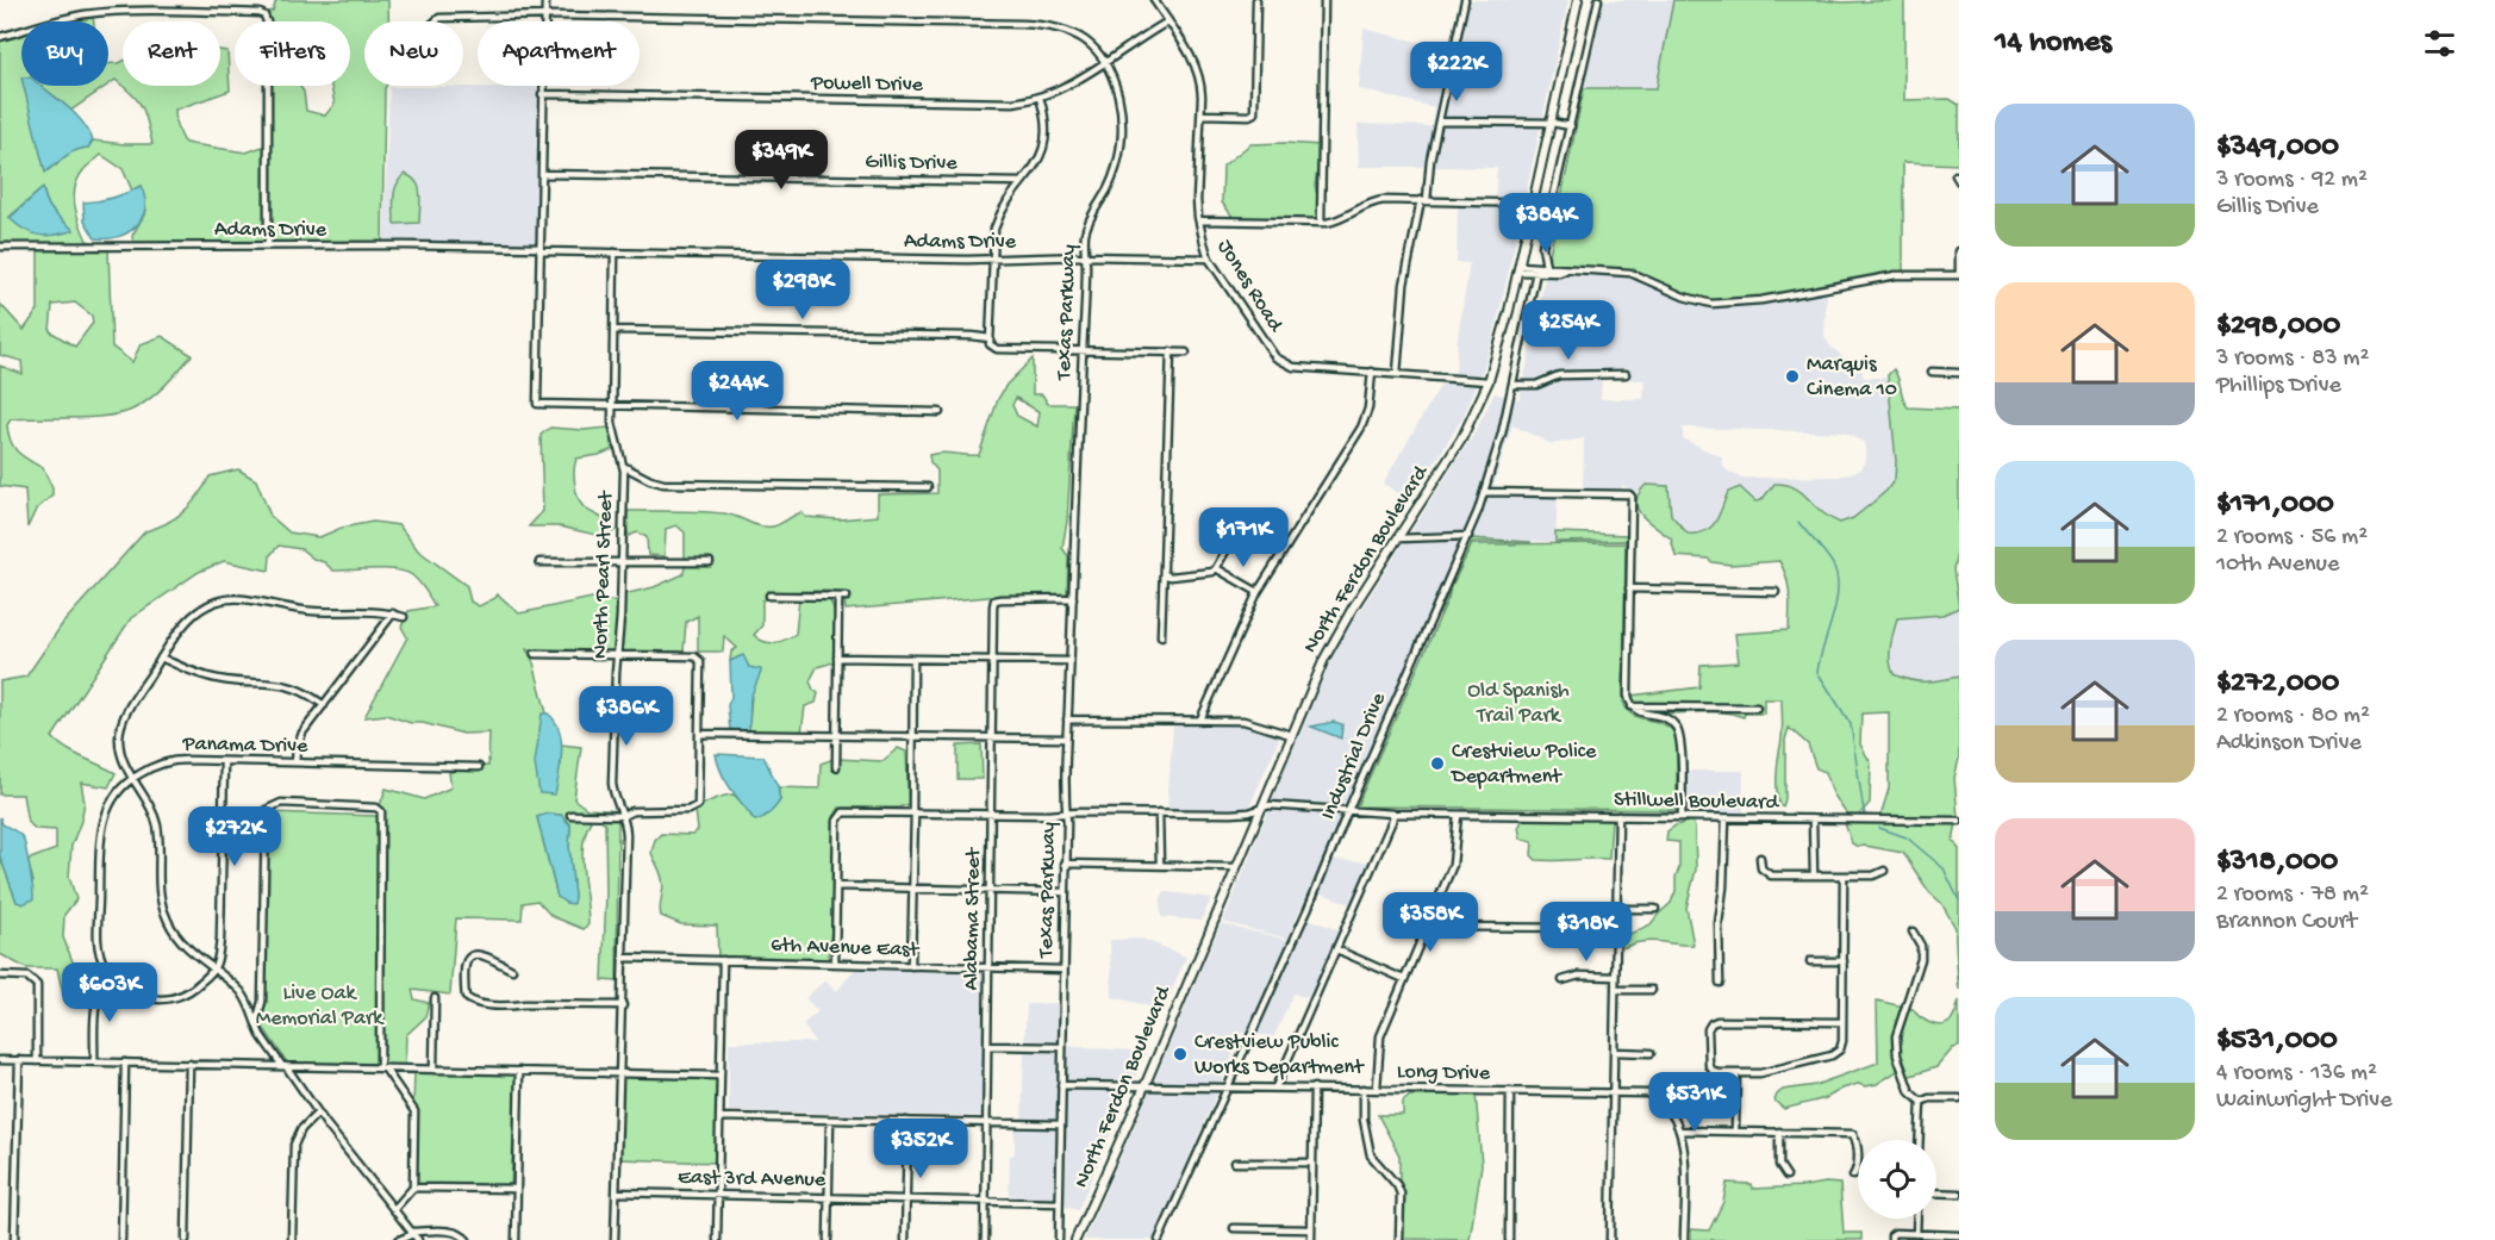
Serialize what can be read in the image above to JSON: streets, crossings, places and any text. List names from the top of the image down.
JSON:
{
  "streets": {
    "main road": ["North Ferdon Boulevard"],
    "street": [
      "Powell Drive",
      "Gillis Drive",
      "Adams Drive",
      "Jones Road",
      "Texas Parkway",
      "North Pearl Street",
      "Panama Drive",
      "Industrial Drive",
      "Stillwell Boulevard",
      "Alabama Street",
      "6th Avenue East",
      "Long Drive",
      "East 3rd Avenue"
    ]
  },
  "crossings": [
    ["Powell Drive", "Jones Road"],
    ["Powell Drive", "Texas Parkway"],
    ["Adams Drive", "Jones Road"],
    ["Adams Drive", "Texas Parkway"],
    ["Adams Drive", "North Pearl Street"],
    ["Jones Road", "North Ferdon Boulevard"],
    ["Texas Parkway", "Stillwell Boulevard"],
    ["Texas Parkway", "Alabama Street"],
    ["Texas Parkway", "6th Avenue East"],
    ["Texas Parkway", "Long Drive"],
    ["Texas Parkway", "East 3rd Avenue"],
    ["North Ferdon Boulevard", "Stillwell Boulevard"],
    ["North Ferdon Boulevard", "Long Drive"],
    ["North Pearl Street", "6th Avenue East"],
    ["North Pearl Street", "East 3rd Avenue"],
    ["Industrial Drive", "Stillwell Boulevard"],
    ["Industrial Drive", "Long Drive"],
    ["Stillwell Boulevard", "Alabama Street"],
    ["Alabama Street", "6th Avenue East"],
    ["Alabama Street", "East 3rd Avenue"]
  ],
  "parks": ["Old Spanish Trail Park", "Live Oak Memorial Park"],
  "places": ["Marquis Cinema 10", "Crestview Police Department", "Crestview Public Works Department"],
  "page": {
    "heading": "14 homes",
    "chip": [
      "Buy",
      "Rent",
      "Filters",
      "New",
      "Apartment"
    ],
    "price": [
      "$222K",
      "$349K",
      "$384K",
      "$298K",
      "$254K",
      "$244K",
      "$171K",
      "$386K",
      "$272K",
      "$358K",
      "$318K",
      "$603K",
      "$531K",
      "$352K"
    ],
    "list": [
      {
        "name": "$349,000",
        "note": "3 rooms · 92 m² · Gillis Drive"
      },
      {
        "name": "$298,000",
        "note": "3 rooms · 83 m² · Phillips Drive"
      },
      {
        "name": "$171,000",
        "note": "2 rooms · 56 m² · 10th Avenue"
      },
      {
        "name": "$272,000",
        "note": "2 rooms · 80 m² · Adkinson Drive"
      },
      {
        "name": "$318,000",
        "note": "2 rooms · 78 m² · Brannon Court"
      },
      {
        "name": "$531,000",
        "note": "4 rooms · 136 m² · Wainwright Drive"
      }
    ]
  }
}
